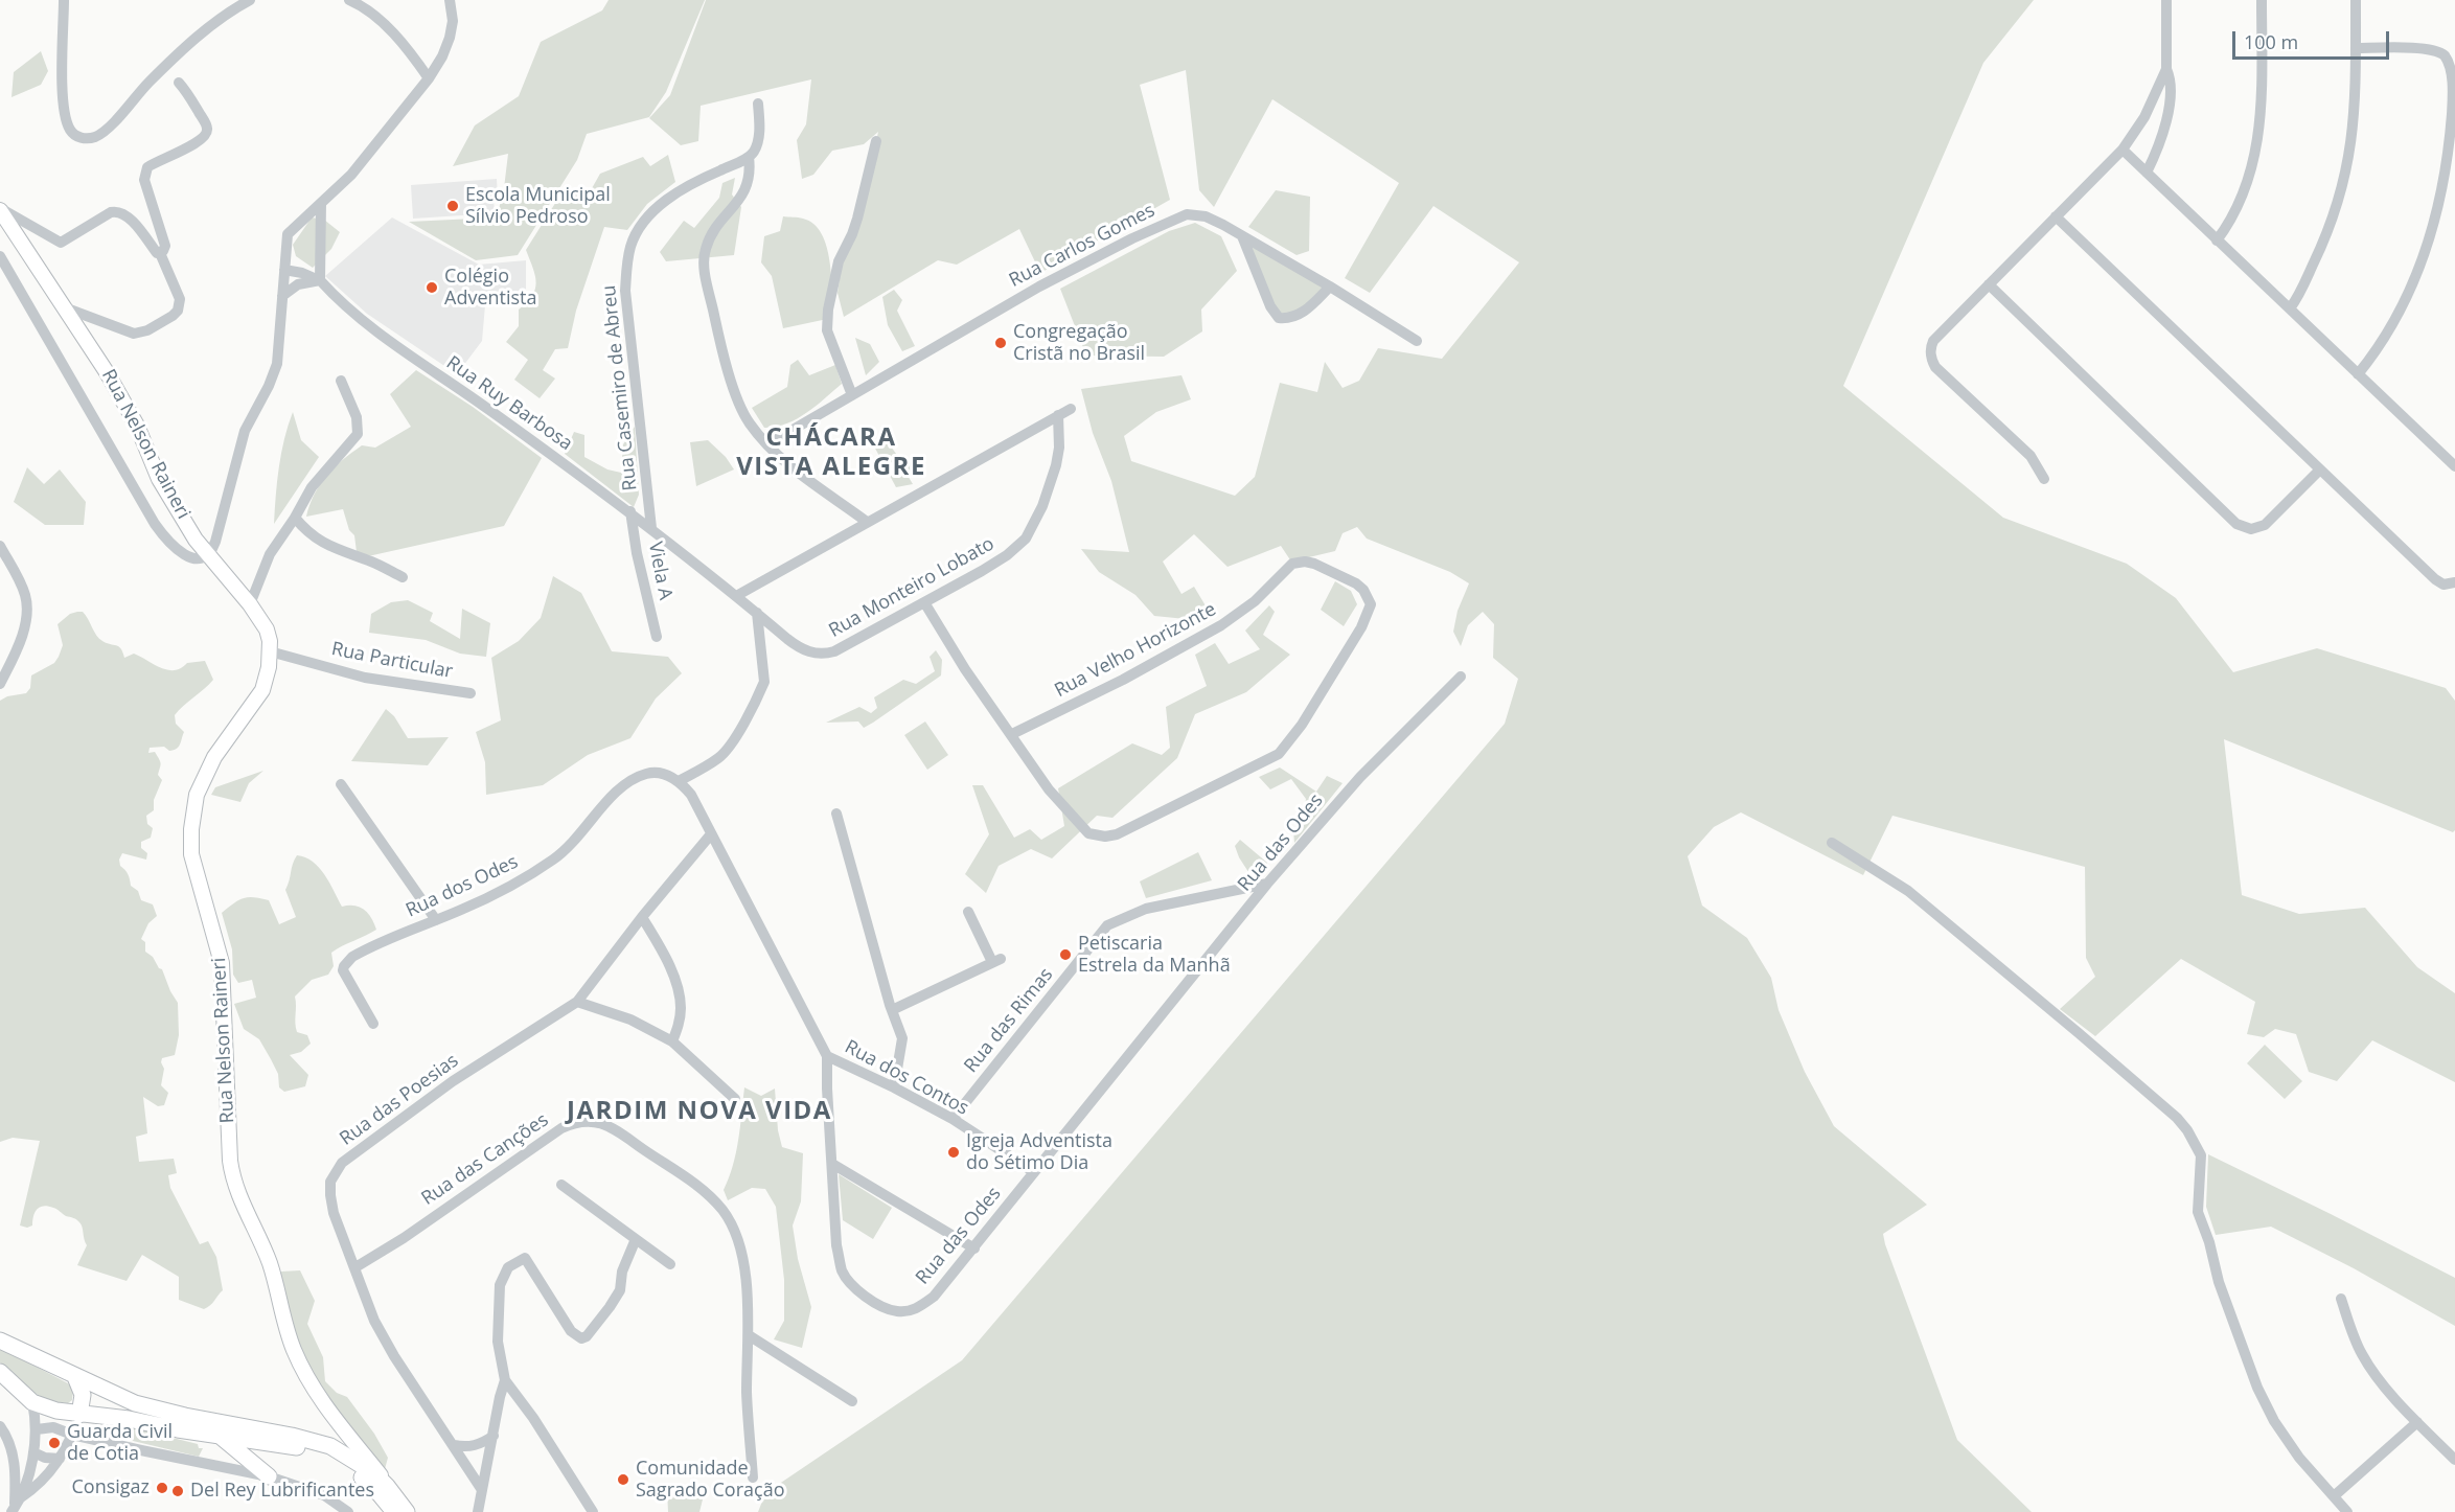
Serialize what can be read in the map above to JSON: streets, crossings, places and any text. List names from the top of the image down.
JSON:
{
  "streets": {
    "main road": ["Rua Nelson Raineri"],
    "street": [
      "Rua Carlos Gomes",
      "Rua Casemiro de Abreu",
      "Rua Ruy Barbosa",
      "Viela A",
      "Rua Monteiro Lobato",
      "Rua Velho Horizonte",
      "Rua Particular",
      "Rua das Odes",
      "Rua dos Odes",
      "Rua das Rimas",
      "Rua dos Contos",
      "Rua das Poesias",
      "Rua das Canções"
    ]
  },
  "crossings": [
    ["Rua Casemiro de Abreu", "Rua Ruy Barbosa"],
    ["Rua Ruy Barbosa", "Viela A"],
    ["Rua Ruy Barbosa", "Rua Monteiro Lobato"],
    ["Rua Nelson Raineri", "Rua Particular"],
    ["Rua Monteiro Lobato", "Rua Velho Horizonte"],
    ["Rua das Odes", "Rua das Rimas"],
    ["Rua das Odes", "Rua dos Contos"],
    ["Rua das Odes", "Rua das Poesias"],
    ["Rua das Rimas", "Rua dos Contos"],
    ["Rua das Poesias", "Rua das Canções"]
  ],
  "districts": ["CHÁCARA VISTA ALEGRE", "JARDIM NOVA VIDA"],
  "places": [
    "Escola Municipal Sílvio Pedroso",
    "Colégio Adventista",
    "Congregação Cristã no Brasil",
    "Petiscaria Estrela da Manhã",
    "Igreja Adventista do Sétimo Dia",
    "Guarda Civil de Cotia",
    "Comunidade Sagrado Coração",
    "Consigaz",
    "Del Rey Lubrificantes"
  ],
  "scale_bar": "100 m"
}
